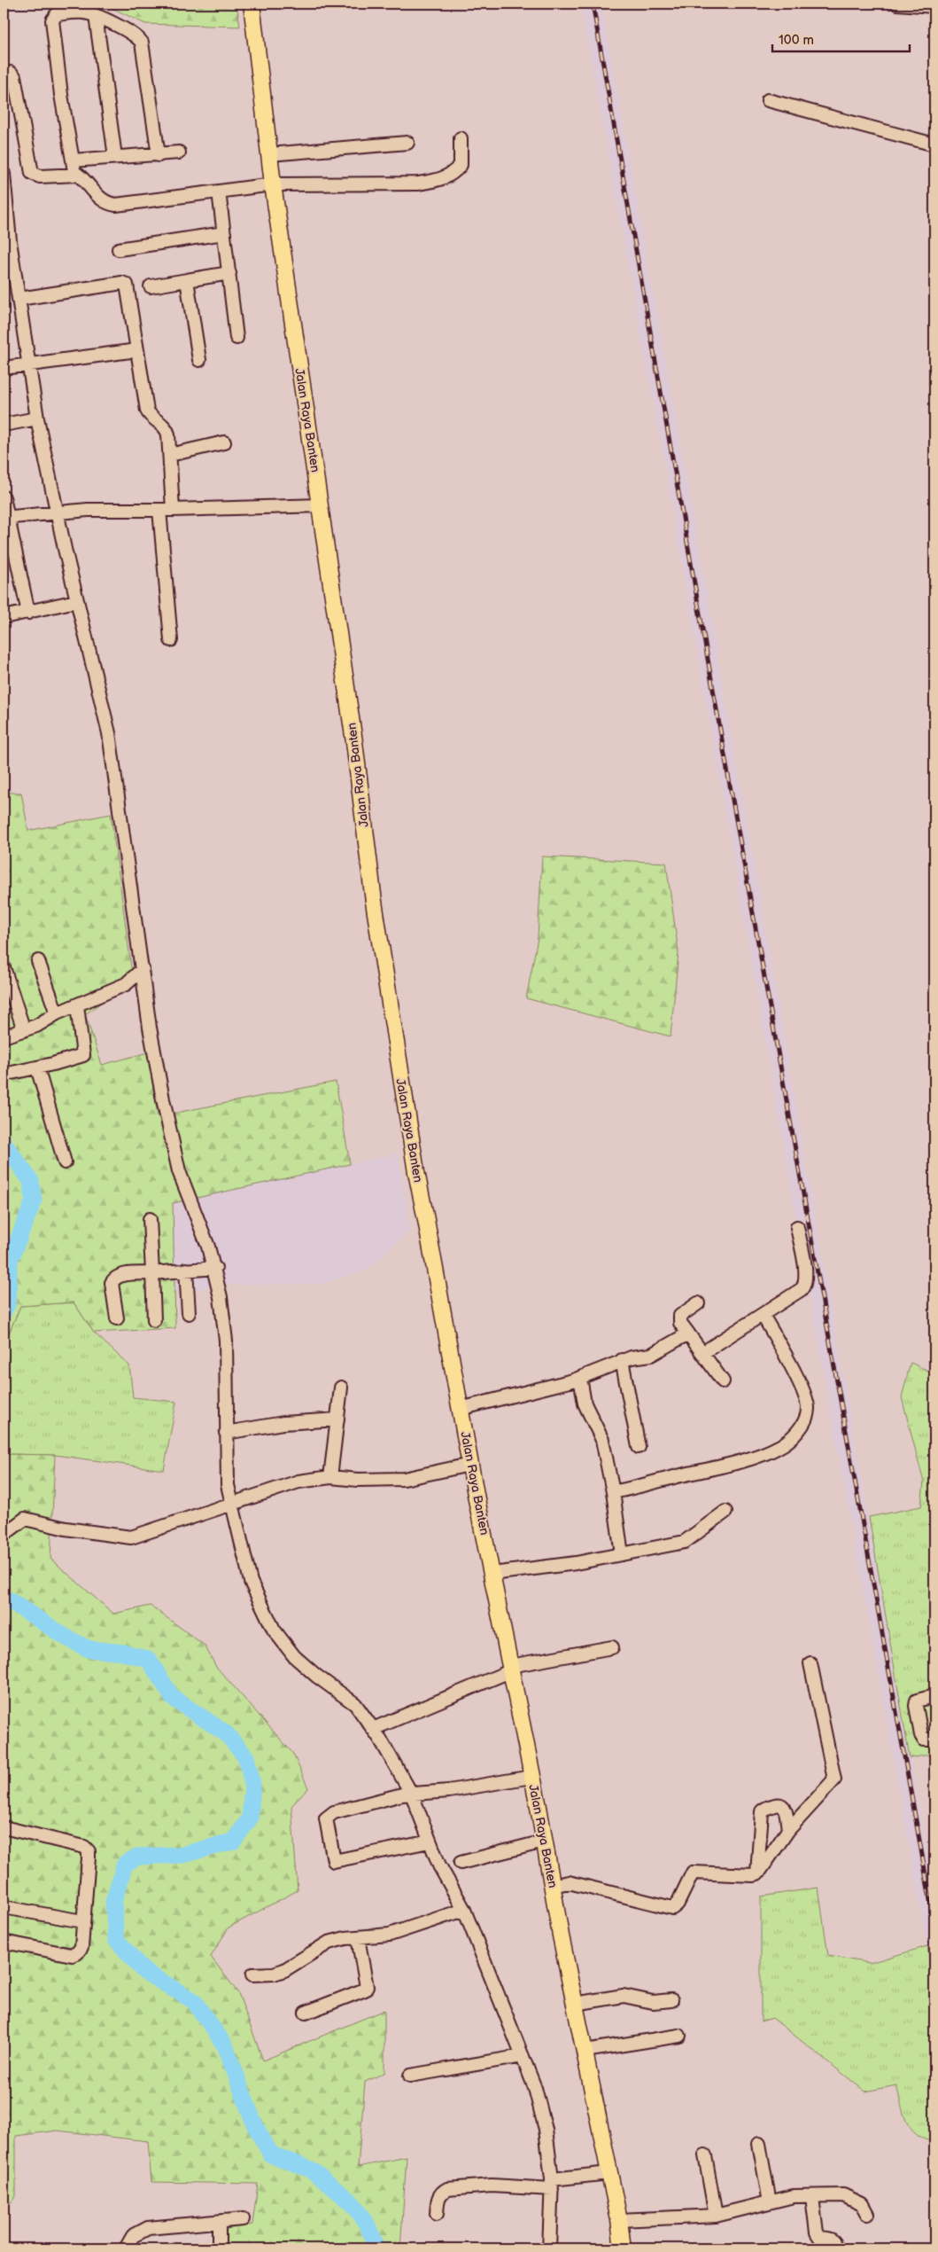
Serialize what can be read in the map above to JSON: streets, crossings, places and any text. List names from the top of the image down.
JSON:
{
  "streets": {
    "main road": ["Jalan Raya Banten"]
  },
  "scale_bar": "100 m"
}
